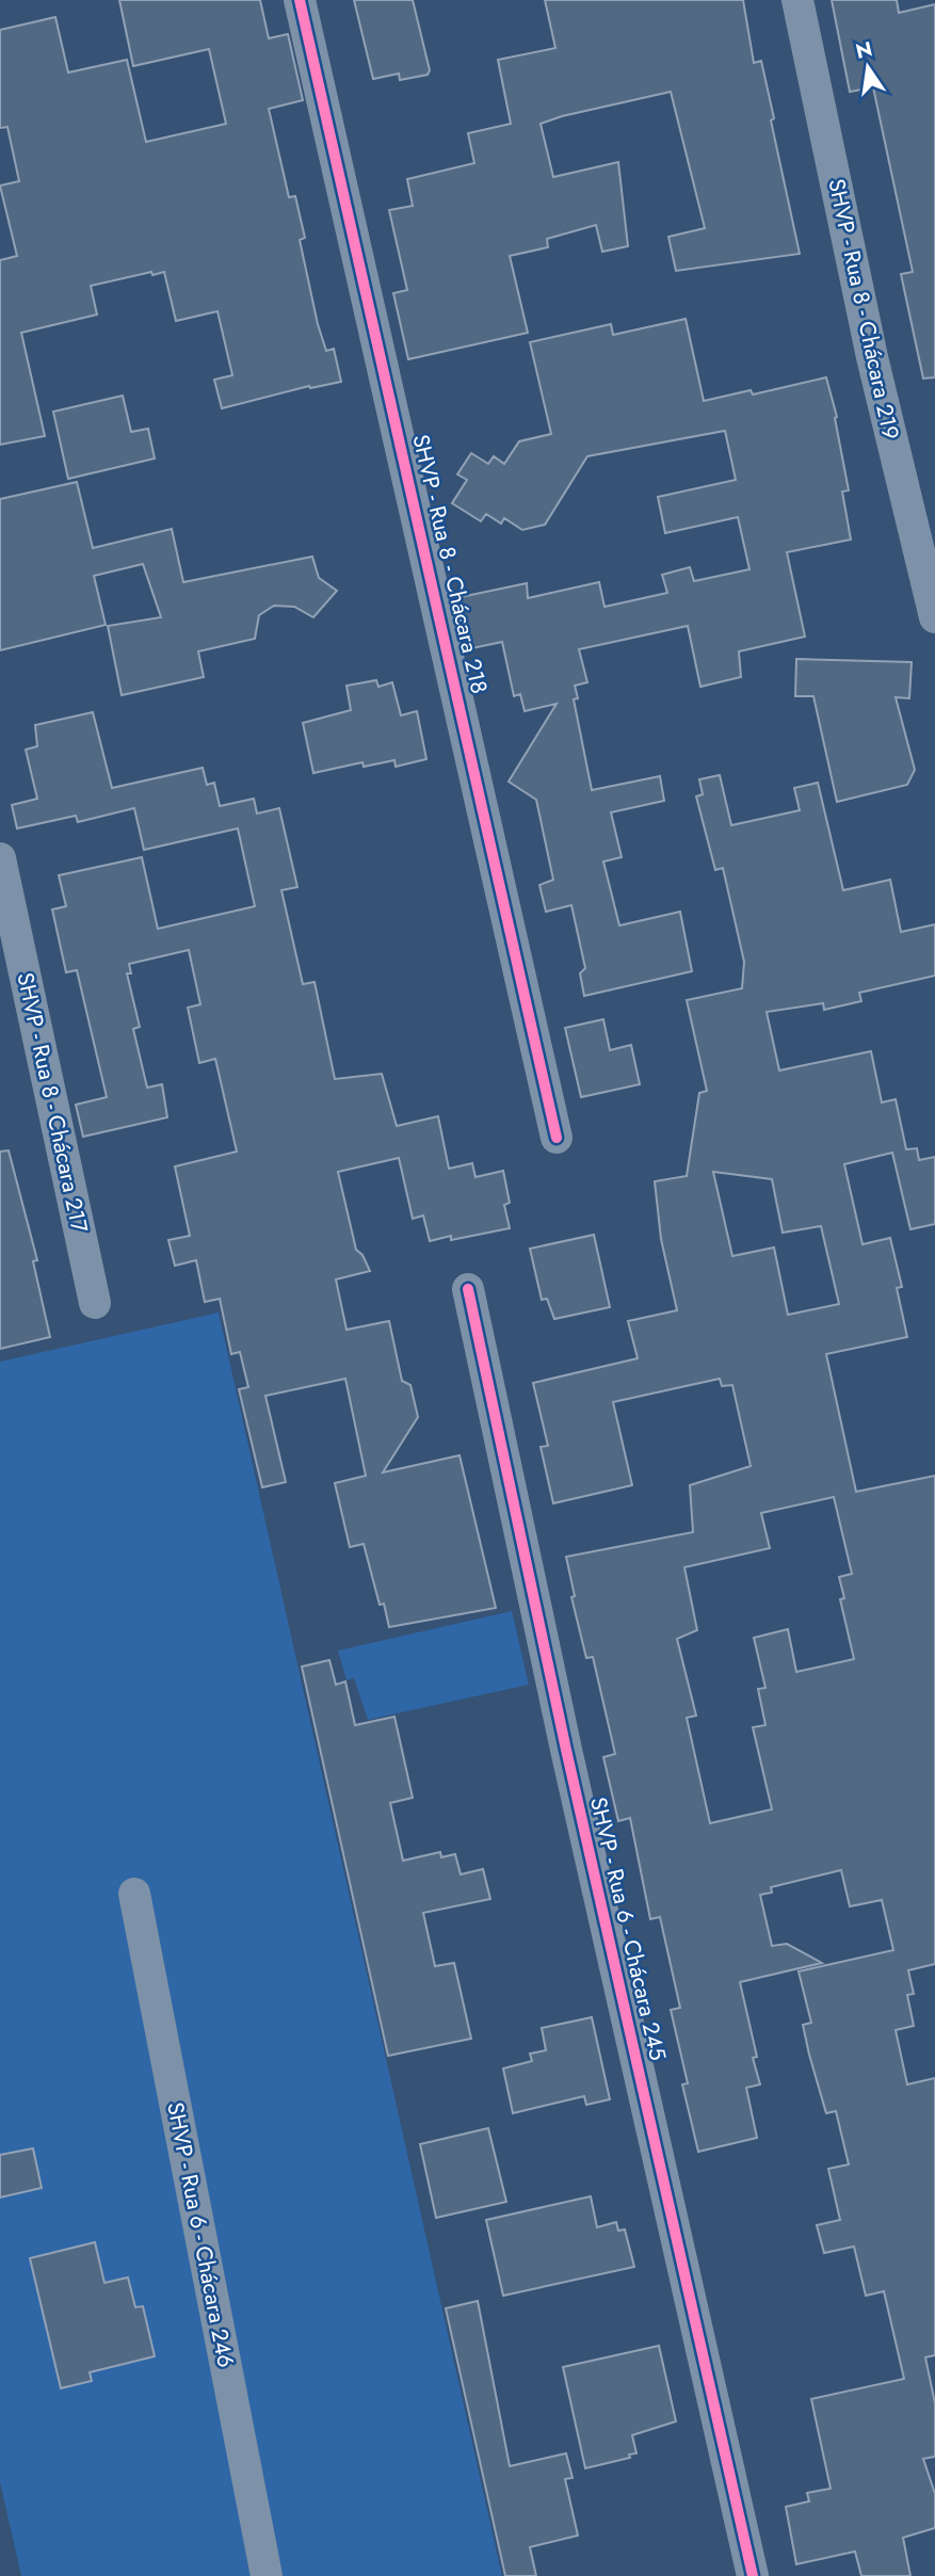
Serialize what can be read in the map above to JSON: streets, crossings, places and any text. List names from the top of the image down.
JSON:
{
  "streets": {
    "street": [
      "SHVP - Rua 8 - Chácara 219",
      "SHVP - Rua 8 - Chácara 218",
      "SHVP - Rua 8 - Chácara 217",
      "SHVP - Rua 6 - Chácara 245",
      "SHVP - Rua 6 - Chácara 246"
    ]
  },
  "north": "top"
}
